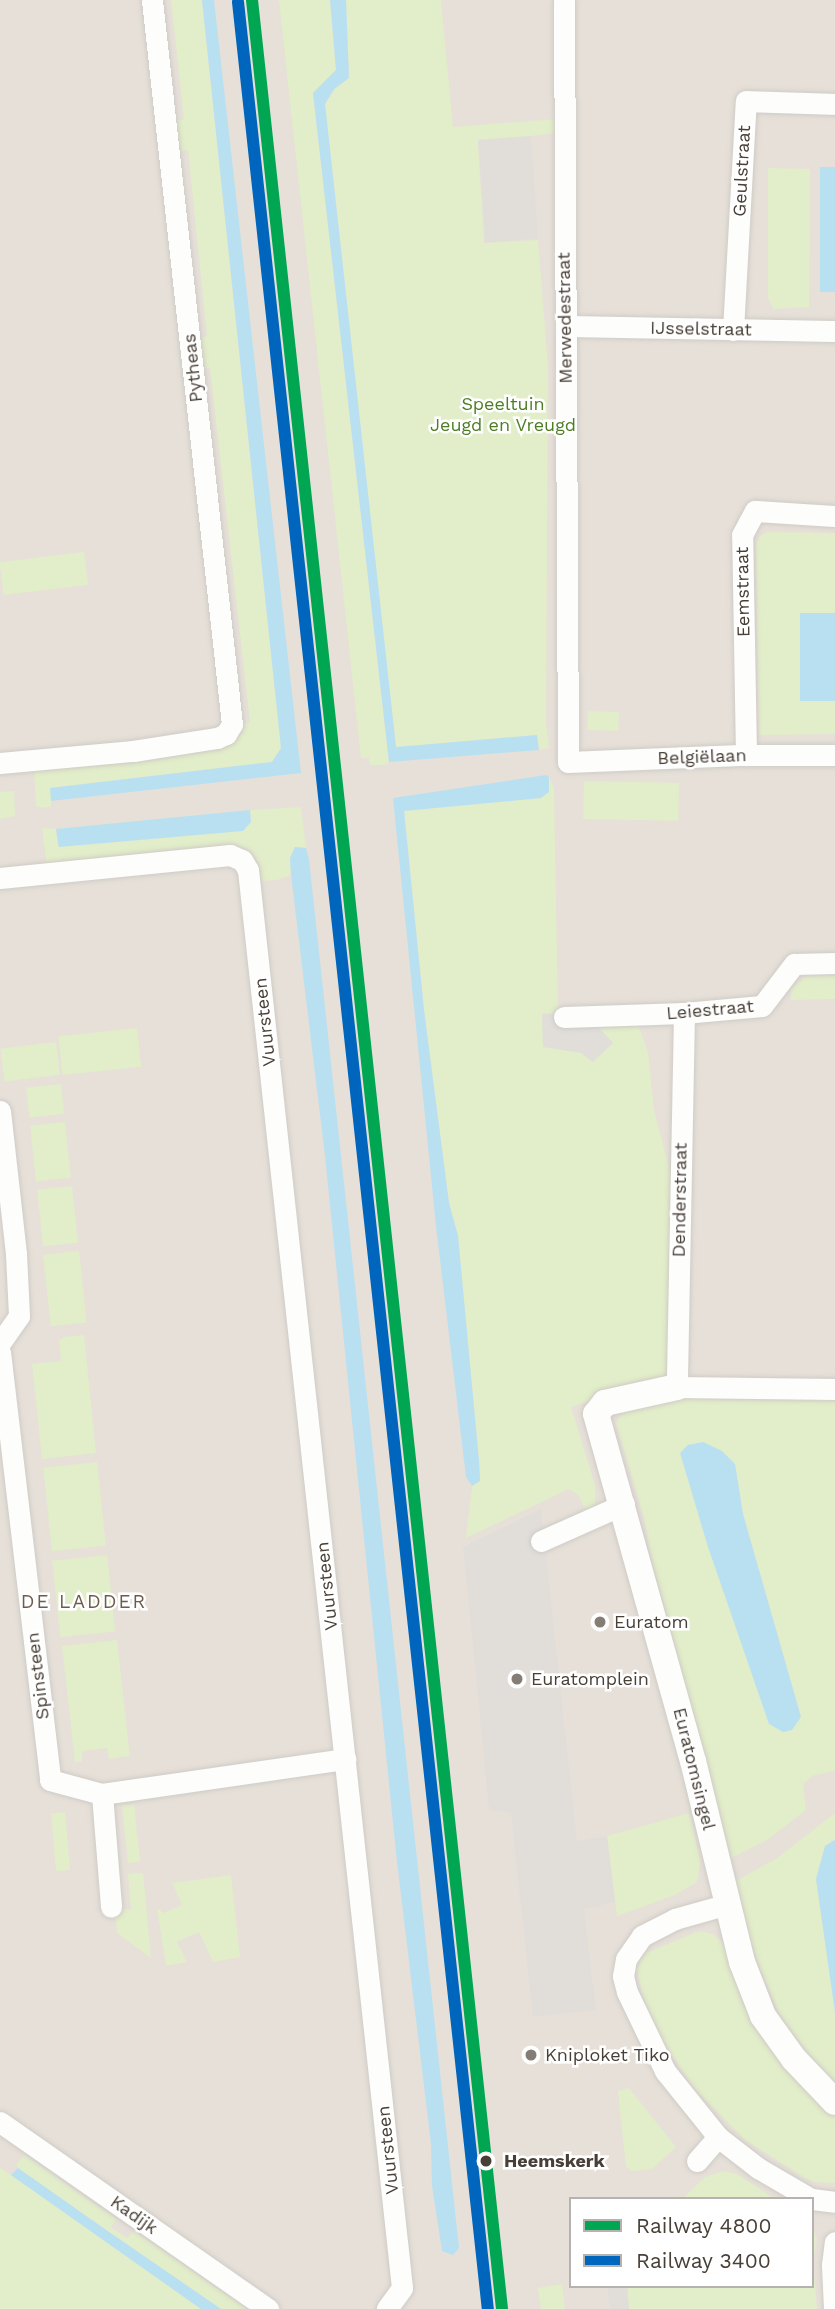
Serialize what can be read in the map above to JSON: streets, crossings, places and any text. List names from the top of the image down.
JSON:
{
  "streets": {
    "street": [
      "Geulstraat",
      "Merwedestraat",
      "IJsselstraat",
      "Pytheas",
      "Eemstraat",
      "Belgiëlaan",
      "Leiestraat",
      "Vuursteen",
      "Denderstraat",
      "Spinsteen",
      "Euratomsingel",
      "Kadijk"
    ]
  },
  "crossings": [
    ["Geulstraat", "IJsselstraat"],
    ["Merwedestraat", "IJsselstraat"],
    ["Merwedestraat", "Belgiëlaan"],
    ["Eemstraat", "Belgiëlaan"],
    ["Leiestraat", "Denderstraat"],
    ["Vuursteen", "Spinsteen"],
    ["Denderstraat", "Euratomsingel"]
  ],
  "districts": ["DE LADDER"],
  "parks": ["Speeltuin Jeugd en Vreugd"],
  "places": [
    "Euratom",
    "Euratomplein",
    "Kniploket Tiko",
    "Heemskerk"
  ],
  "lines": ["rail line 4800", "rail line 3400"],
  "legend": ["Railway 4800", "Railway 3400"]
}
